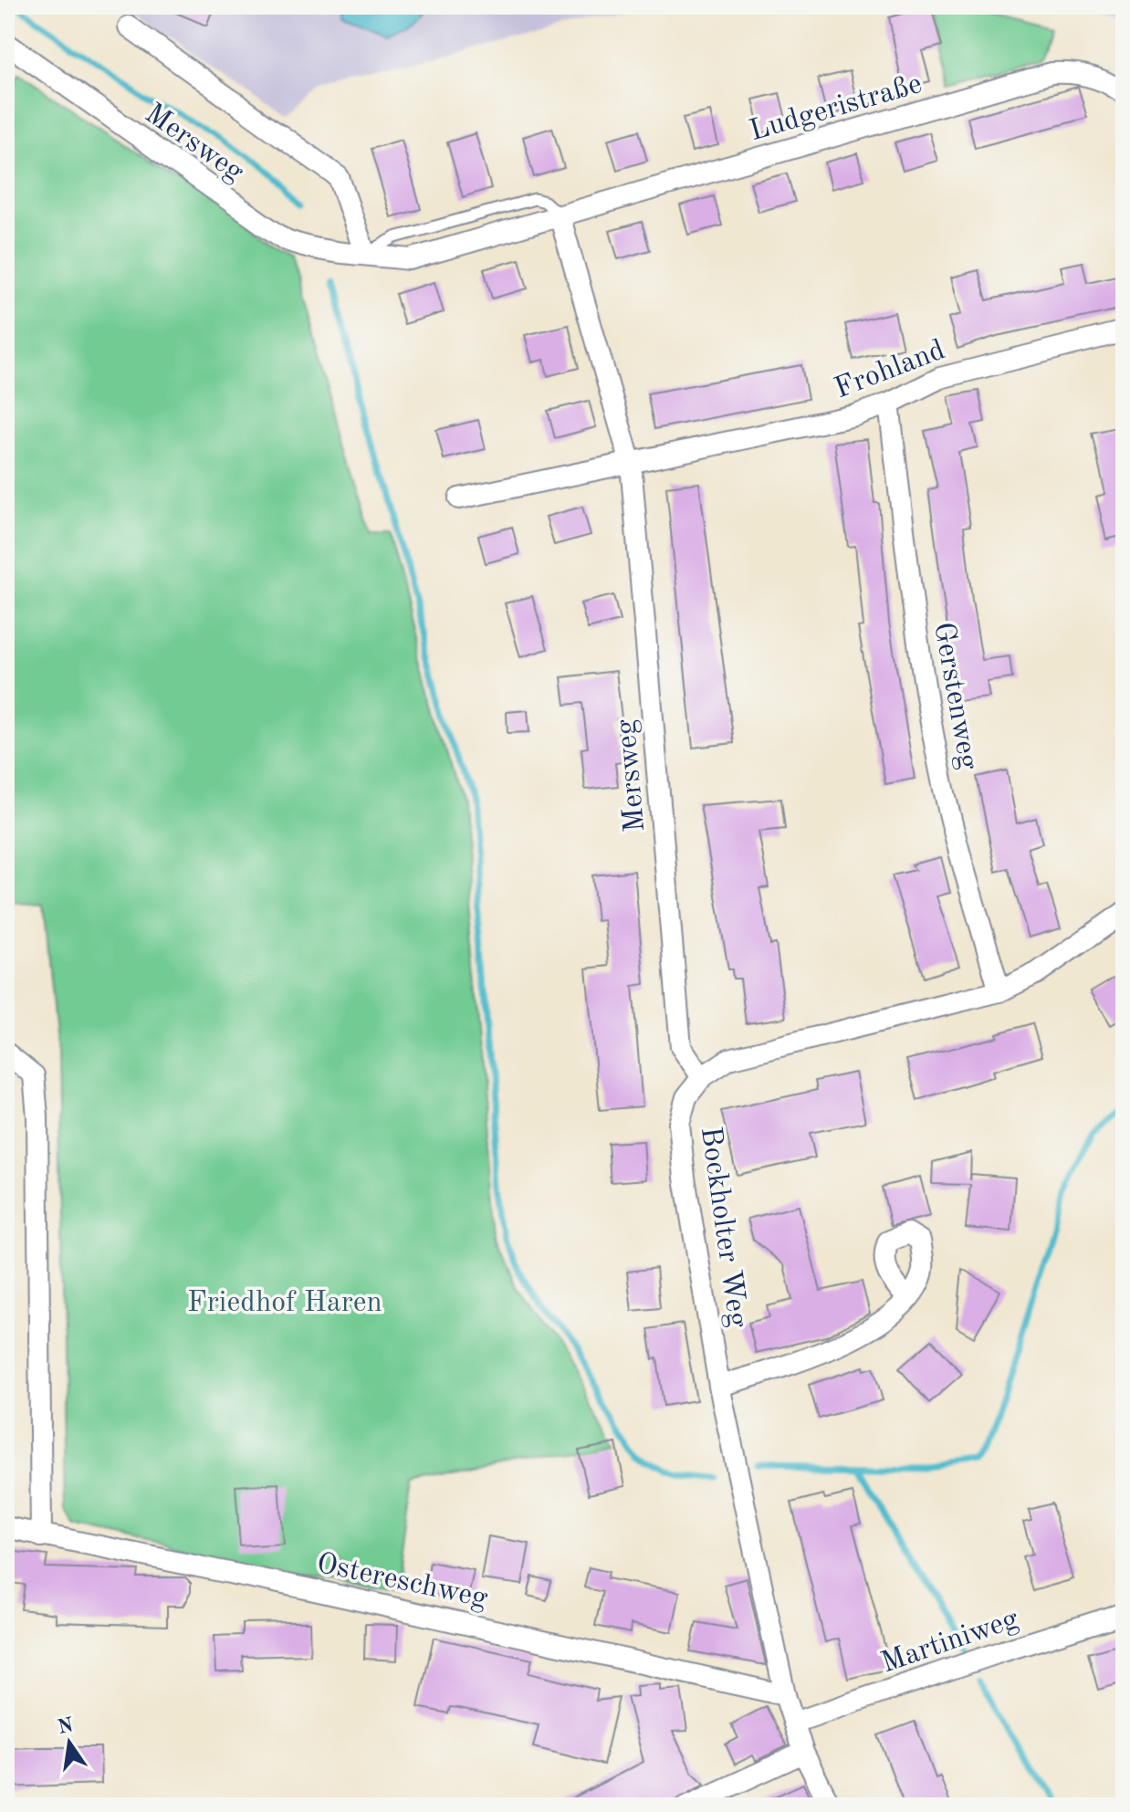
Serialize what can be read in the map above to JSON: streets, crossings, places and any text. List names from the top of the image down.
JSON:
{
  "streets": {
    "street": [
      "Ludgeristraße",
      "Mersweg",
      "Frohland",
      "Gerstenweg",
      "Bockholter Weg",
      "Ostereschweg",
      "Martiniweg"
    ]
  },
  "crossings": [
    ["Ludgeristraße", "Mersweg"],
    ["Mersweg", "Frohland"],
    ["Mersweg", "Bockholter Weg"],
    ["Frohland", "Gerstenweg"],
    ["Gerstenweg", "Bockholter Weg"],
    ["Bockholter Weg", "Ostereschweg"],
    ["Bockholter Weg", "Martiniweg"]
  ],
  "parks": ["Friedhof Haren"],
  "north": "top"
}
